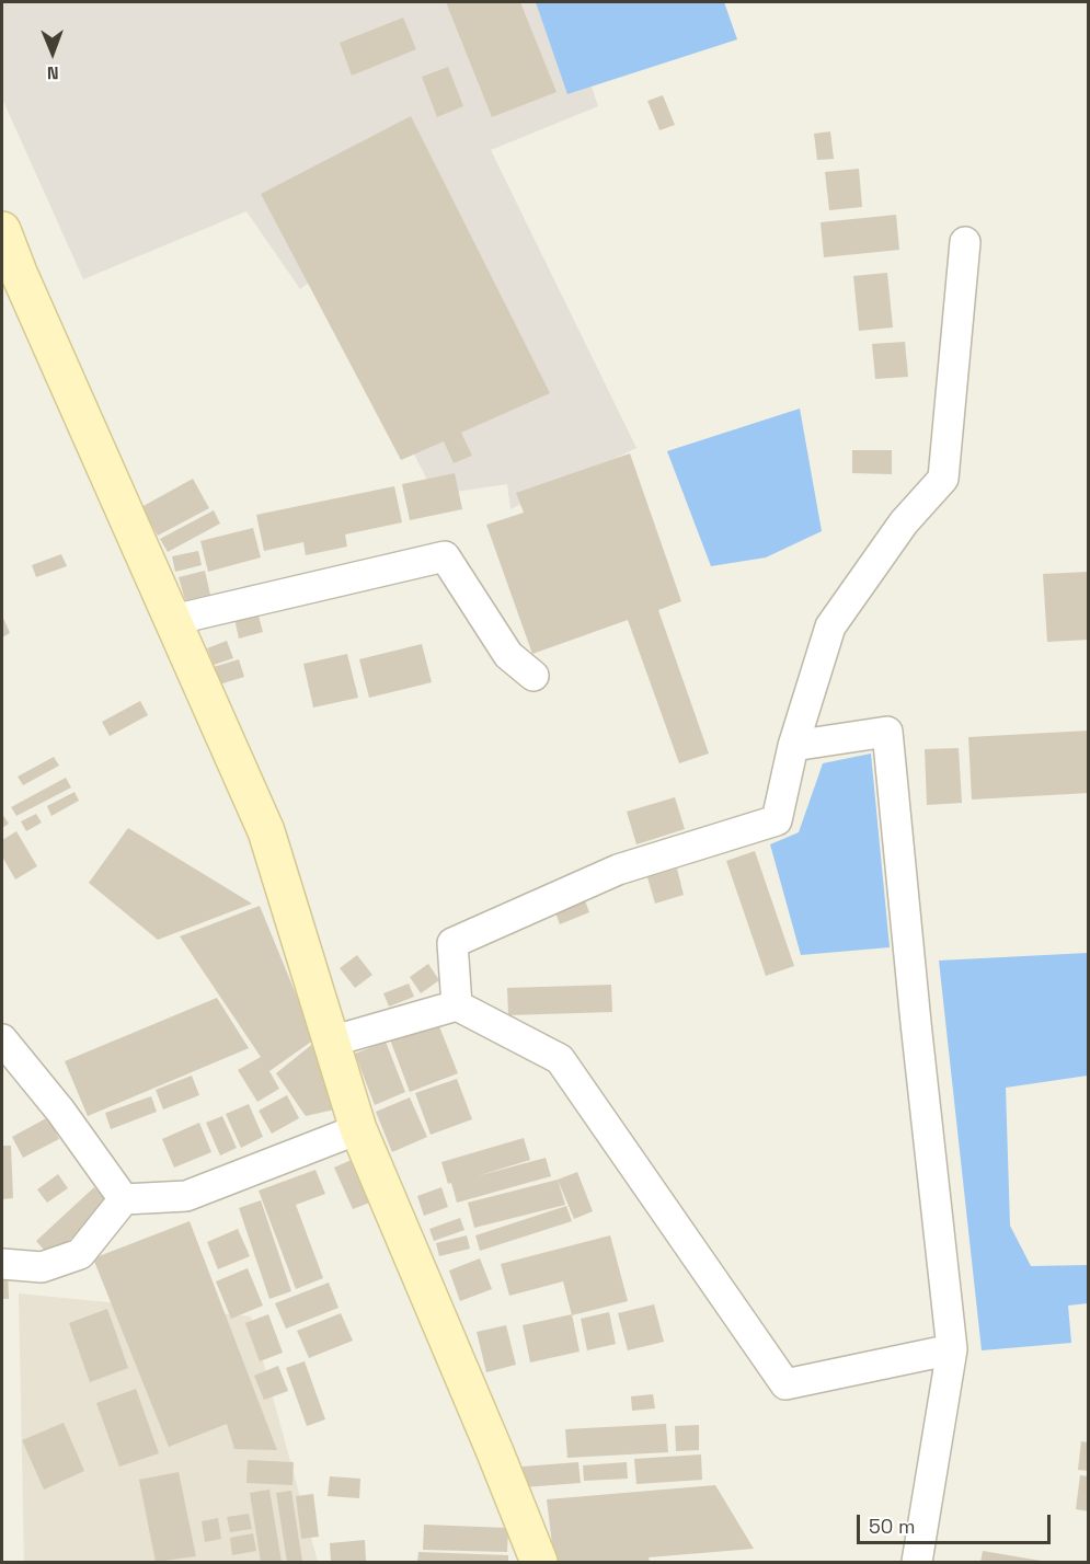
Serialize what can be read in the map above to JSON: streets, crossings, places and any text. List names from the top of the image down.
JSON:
{
  "scale_bar": "50 m",
  "north": "bottom"
}
